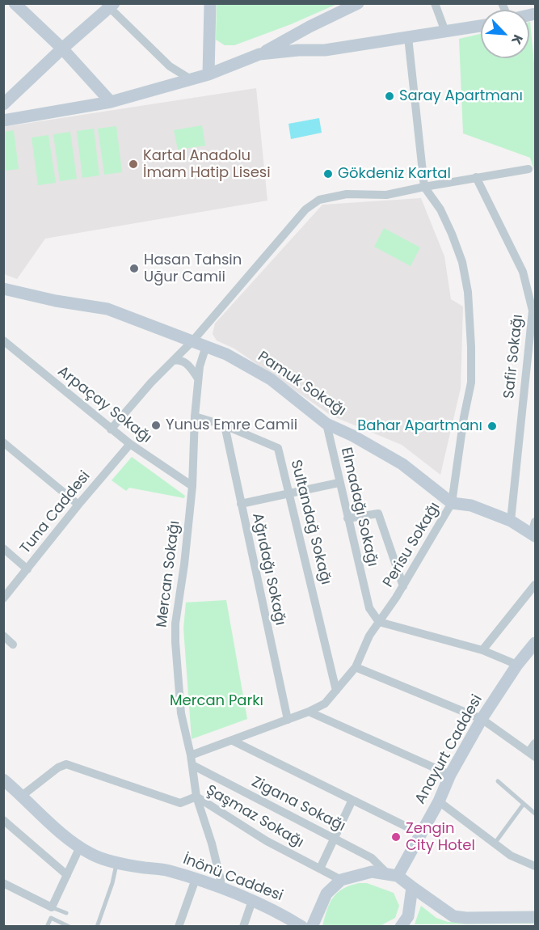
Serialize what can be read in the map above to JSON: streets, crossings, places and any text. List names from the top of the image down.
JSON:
{
  "streets": {
    "street": [
      "Safir Sokağı",
      "Pamuk Sokağı",
      "Arpaçay Sokağı",
      "Elmadağı Sokağı",
      "Tuna Caddesi",
      "Sultandağ Sokağı",
      "Perisu Sokağı",
      "Ağrıdağı Sokağı",
      "Mercan Sokağı",
      "Anayurt Caddesi",
      "Zigana Sokağı",
      "Şaşmaz Sokağı",
      "İnönü Caddesi"
    ]
  },
  "crossings": [
    ["Safir Sokağı", "Pamuk Sokağı"],
    ["Pamuk Sokağı", "Elmadağı Sokağı"],
    ["Pamuk Sokağı", "Perisu Sokağı"],
    ["Pamuk Sokağı", "Mercan Sokağı"],
    ["Arpaçay Sokağı", "Tuna Caddesi"],
    ["Arpaçay Sokağı", "Mercan Sokağı"],
    ["Elmadağı Sokağı", "Perisu Sokağı"],
    ["Sultandağ Sokağı", "Perisu Sokağı"],
    ["Sultandağ Sokağı", "Ağrıdağı Sokağı"],
    ["Sultandağ Sokağı", "Mercan Sokağı"],
    ["Perisu Sokağı", "Ağrıdağı Sokağı"],
    ["Perisu Sokağı", "Mercan Sokağı"],
    ["Mercan Sokağı", "Zigana Sokağı"],
    ["Mercan Sokağı", "Şaşmaz Sokağı"],
    ["Mercan Sokağı", "İnönü Caddesi"],
    ["Anayurt Caddesi", "Zigana Sokağı"],
    ["Şaşmaz Sokağı", "İnönü Caddesi"]
  ],
  "parks": ["Mercan Parkı"],
  "places": [
    "Saray Apartmanı",
    "Kartal Anadolu İmam Hatip Lisesi",
    "Gökdeniz Kartal",
    "Hasan Tahsin Uğur Camii",
    "Yunus Emre Camii",
    "Bahar Apartmanı",
    "Zengin City Hotel"
  ],
  "north": "bottom right"
}
